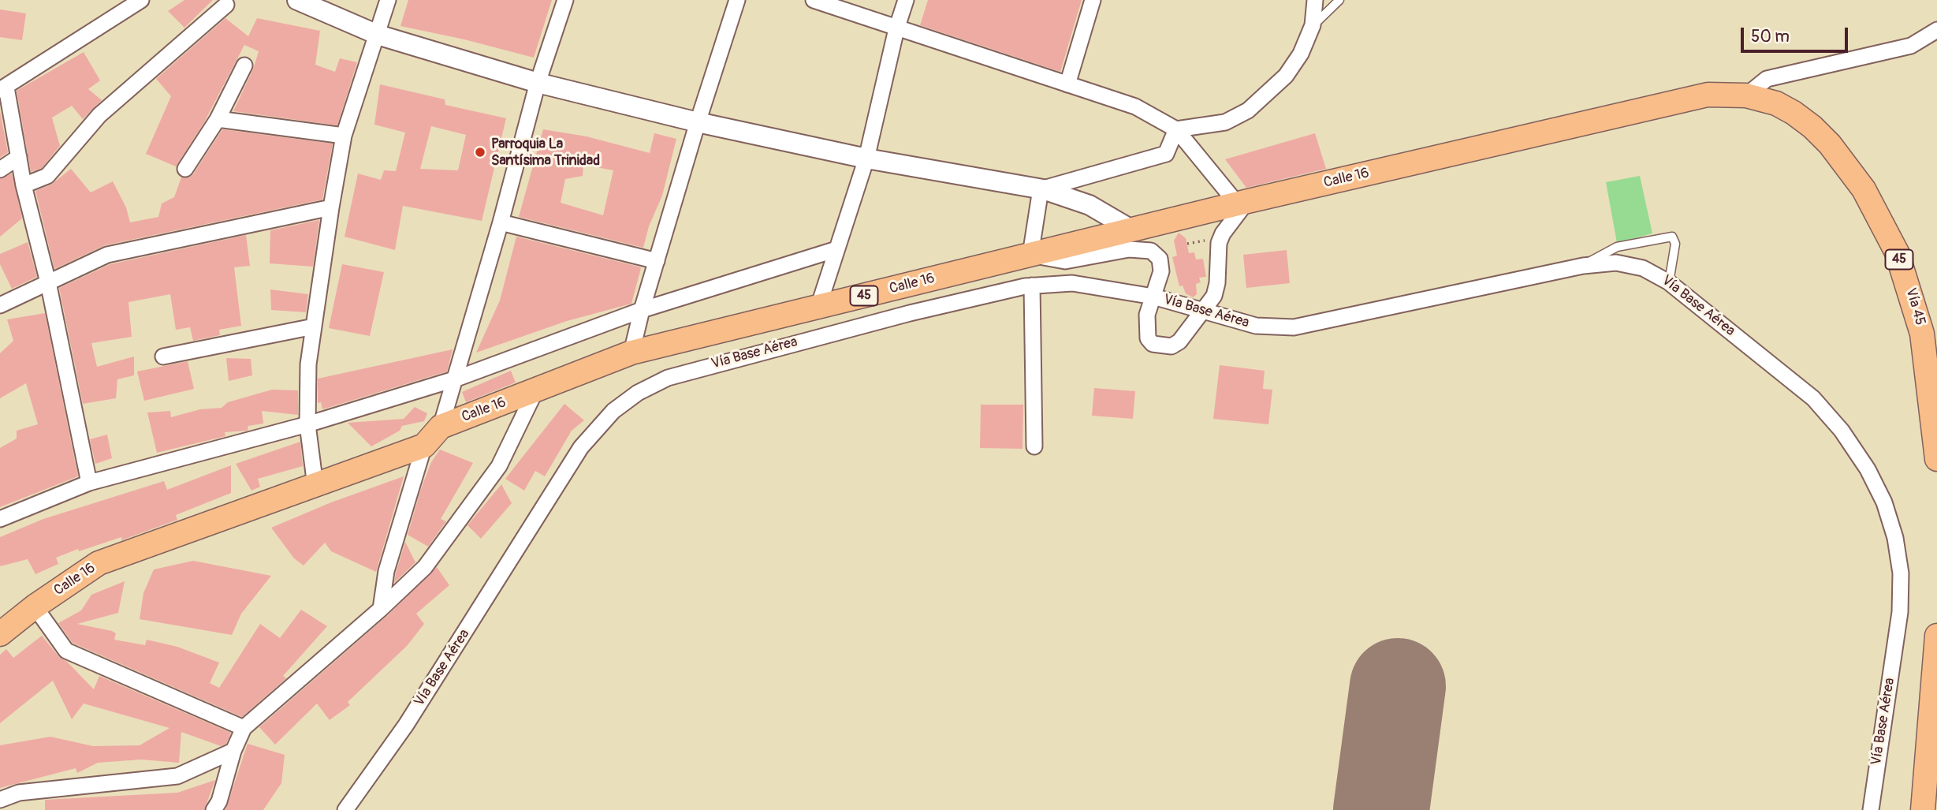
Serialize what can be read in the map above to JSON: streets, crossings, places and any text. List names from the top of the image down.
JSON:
{
  "streets": {
    "main road": ["Calle 16", "45", "Vía 45"],
    "street": ["Vía Base Aérea"]
  },
  "crossings": [
    ["Calle 16", "Vía 45"]
  ],
  "places": ["Parroquia La Santísima Trinidad"],
  "scale_bar": "50 m"
}
